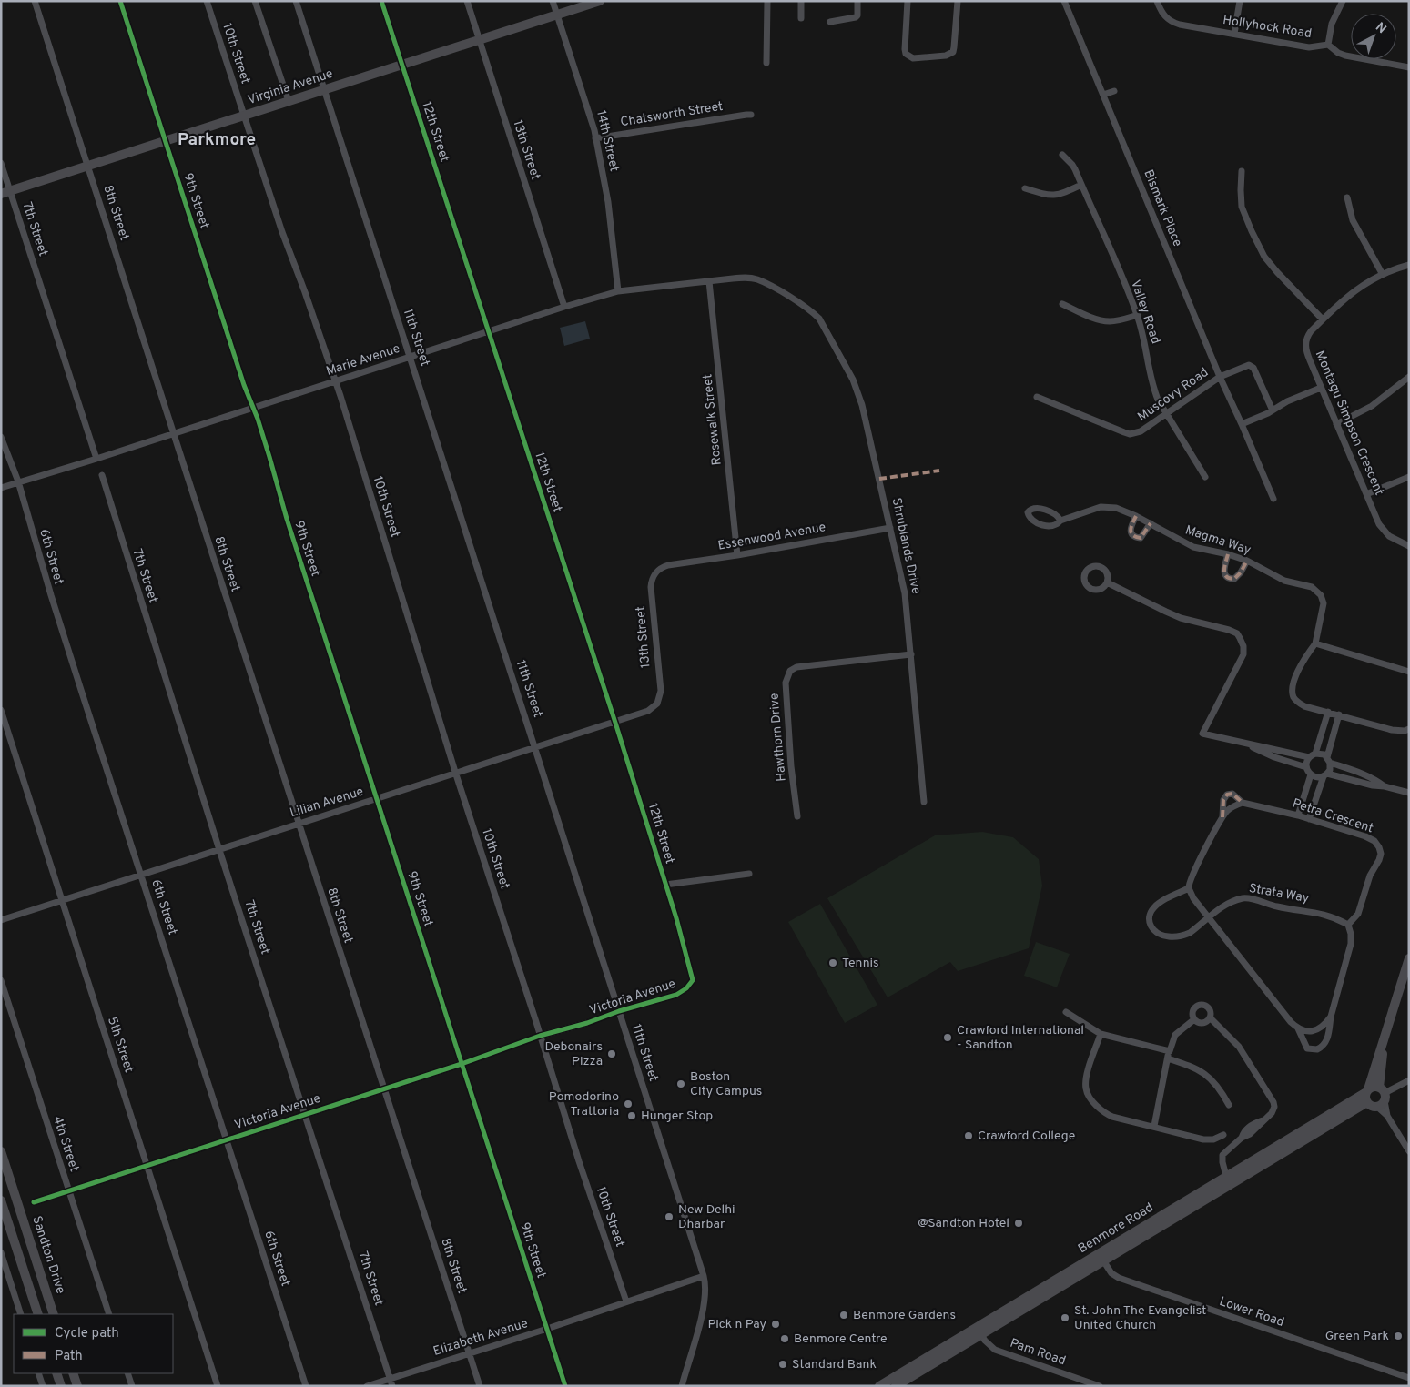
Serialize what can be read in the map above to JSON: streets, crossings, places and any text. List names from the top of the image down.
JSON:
{
  "streets": {
    "street": [
      "Hollyhock Road",
      "10th Street",
      "Virginia Avenue",
      "Chatsworth Street",
      "12th Street",
      "14th Street",
      "13th Street",
      "9th Street",
      "Bismark Place",
      "8th Street",
      "7th Street",
      "Valley Road",
      "11th Street",
      "Marie Avenue",
      "Muscovy Road",
      "Rosewalk Street",
      "Montagu Simpson Crescent",
      "Essenwood Avenue",
      "Magma Way",
      "Shrublands Drive",
      "6th Street",
      "Hawthorn Drive",
      "Lilian Avenue",
      "Petra Crescent",
      "Strata Way",
      "Victoria Avenue",
      "5th Street",
      "4th Street",
      "Benmore Road",
      "Sandton Drive",
      "Lower Road",
      "Elizabeth Avenue",
      "Pam Road"
    ]
  },
  "crossings": [
    ["10th Street", "Virginia Avenue"],
    ["10th Street", "Marie Avenue"],
    ["10th Street", "Lilian Avenue"],
    ["10th Street", "Victoria Avenue"],
    ["10th Street", "Elizabeth Avenue"],
    ["Virginia Avenue", "12th Street"],
    ["Virginia Avenue", "14th Street"],
    ["Virginia Avenue", "13th Street"],
    ["Virginia Avenue", "9th Street"],
    ["Virginia Avenue", "8th Street"],
    ["Virginia Avenue", "7th Street"],
    ["Virginia Avenue", "11th Street"],
    ["Chatsworth Street", "14th Street"],
    ["12th Street", "Marie Avenue"],
    ["12th Street", "Lilian Avenue"],
    ["12th Street", "Victoria Avenue"],
    ["14th Street", "Marie Avenue"],
    ["13th Street", "Marie Avenue"],
    ["13th Street", "Essenwood Avenue"],
    ["13th Street", "Lilian Avenue"],
    ["9th Street", "Marie Avenue"],
    ["9th Street", "Lilian Avenue"],
    ["9th Street", "Victoria Avenue"],
    ["9th Street", "Elizabeth Avenue"],
    ["Bismark Place", "Muscovy Road"],
    ["8th Street", "Marie Avenue"],
    ["8th Street", "Lilian Avenue"],
    ["8th Street", "Victoria Avenue"],
    ["8th Street", "Elizabeth Avenue"],
    ["7th Street", "Marie Avenue"],
    ["7th Street", "Lilian Avenue"],
    ["7th Street", "Victoria Avenue"],
    ["7th Street", "Elizabeth Avenue"],
    ["Valley Road", "Muscovy Road"],
    ["11th Street", "Marie Avenue"],
    ["11th Street", "Lilian Avenue"],
    ["11th Street", "Victoria Avenue"],
    ["11th Street", "Elizabeth Avenue"],
    ["Marie Avenue", "Rosewalk Street"],
    ["Marie Avenue", "Shrublands Drive"],
    ["Marie Avenue", "6th Street"],
    ["Rosewalk Street", "Essenwood Avenue"],
    ["Essenwood Avenue", "Shrublands Drive"],
    ["Shrublands Drive", "Hawthorn Drive"],
    ["6th Street", "Lilian Avenue"],
    ["6th Street", "Victoria Avenue"],
    ["Lilian Avenue", "5th Street"],
    ["Petra Crescent", "Strata Way"],
    ["Victoria Avenue", "5th Street"],
    ["Victoria Avenue", "4th Street"],
    ["Benmore Road", "Lower Road"],
    ["Benmore Road", "Pam Road"]
  ],
  "districts": ["Parkmore"],
  "places": [
    "Tennis",
    "Crawford International - Sandton",
    "Debonairs Pizza",
    "Boston City Campus",
    "Pomodorino Trattoria",
    "Hunger Stop",
    "Crawford College",
    "New Delhi Dharbar",
    "@Sandton Hotel",
    "Benmore Gardens",
    "St. John The Evangelist United Church",
    "Pick n Pay",
    "Green Park",
    "Benmore Centre",
    "Standard Bank"
  ],
  "legend": ["Cycle path", "Path"],
  "north": "top right"
}
